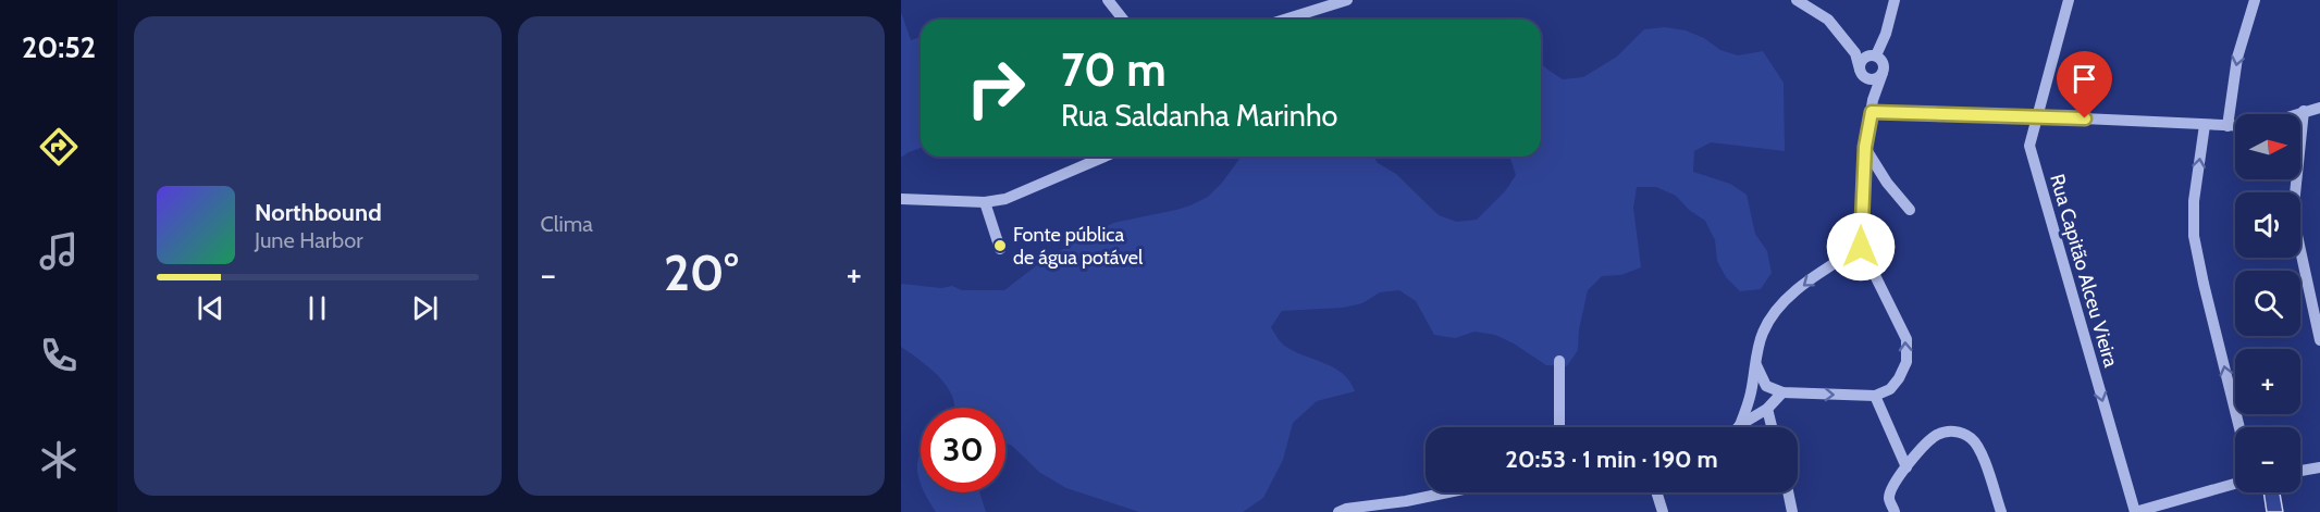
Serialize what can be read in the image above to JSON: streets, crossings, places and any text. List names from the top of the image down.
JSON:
{
  "streets": {
    "street": ["Rua Capitão Alceu Vieira"]
  },
  "one_way": ["Rua Capitão Alceu Vieira"],
  "places": ["Fonte pública de água potável"],
  "north": "right",
  "page": {
    "tabs": "20:52",
    "tile": "Clima",
    "turn": ["70 m", "Rua Saldanha Marinho"],
    "map_buttons": ["+", "−"],
    "song": ["Northbound", "June Harbor"],
    "heat": ["−", "20°", "+"],
    "limit": "30",
    "trip": "20:53 · 1 min · 190 m"
  }
}
